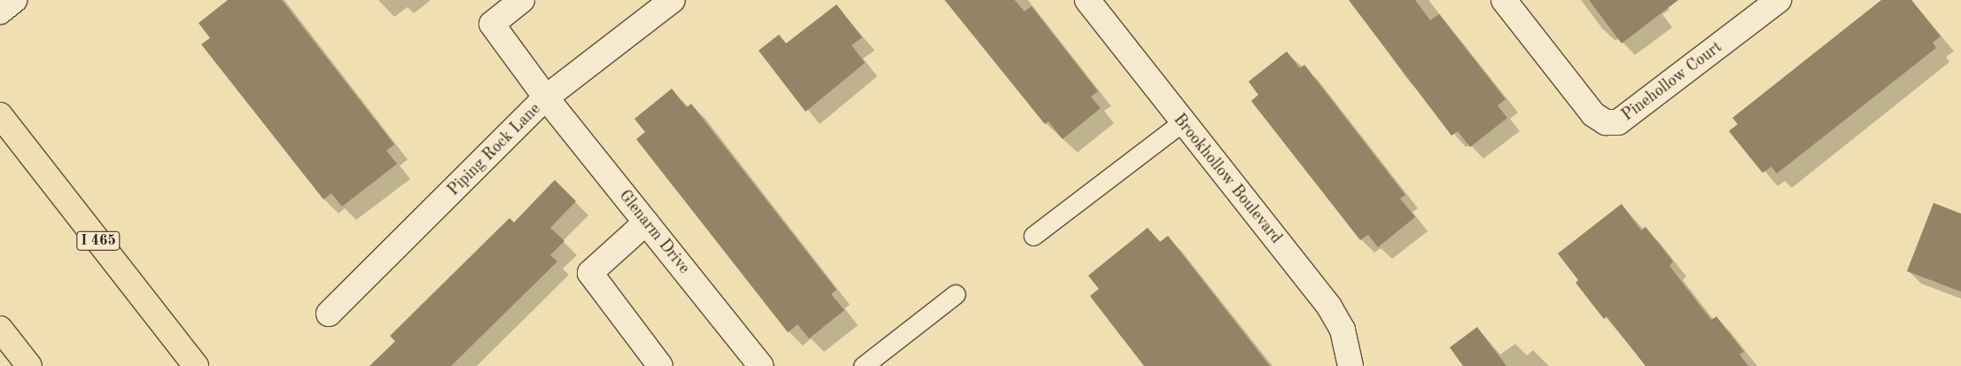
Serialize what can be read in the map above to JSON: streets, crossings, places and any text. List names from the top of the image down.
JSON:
{
  "streets": {
    "highway": ["I 465"],
    "street": [
      "Pinehollow Court",
      "Piping Rock Lane",
      "Brookhollow Boulevard",
      "Glenarm Drive"
    ]
  },
  "crossings": [
    ["Piping Rock Lane", "Glenarm Drive"]
  ]
}
